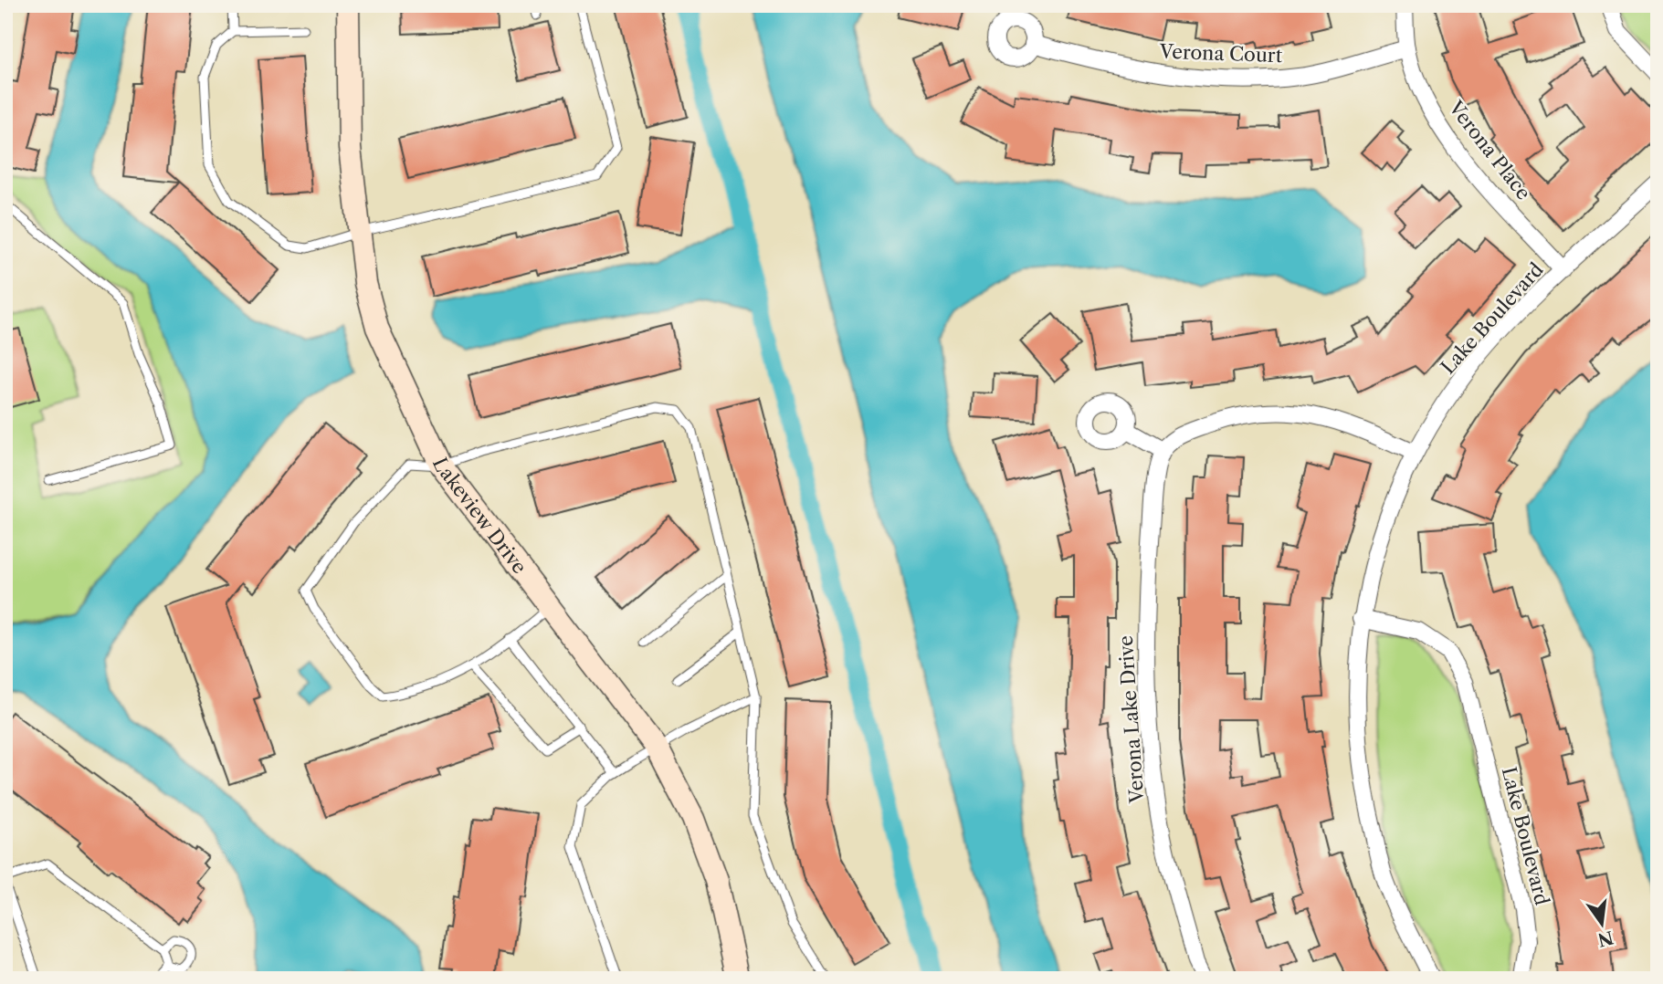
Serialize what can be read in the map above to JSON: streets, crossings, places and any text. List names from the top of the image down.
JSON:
{
  "streets": {
    "street": [
      "Verona Court",
      "Verona Place",
      "Lake Boulevard",
      "Lakeview Drive",
      "Verona Lake Drive"
    ]
  },
  "crossings": [
    ["Verona Court", "Verona Place"],
    ["Verona Place", "Lake Boulevard"]
  ],
  "north": "bottom"
}
